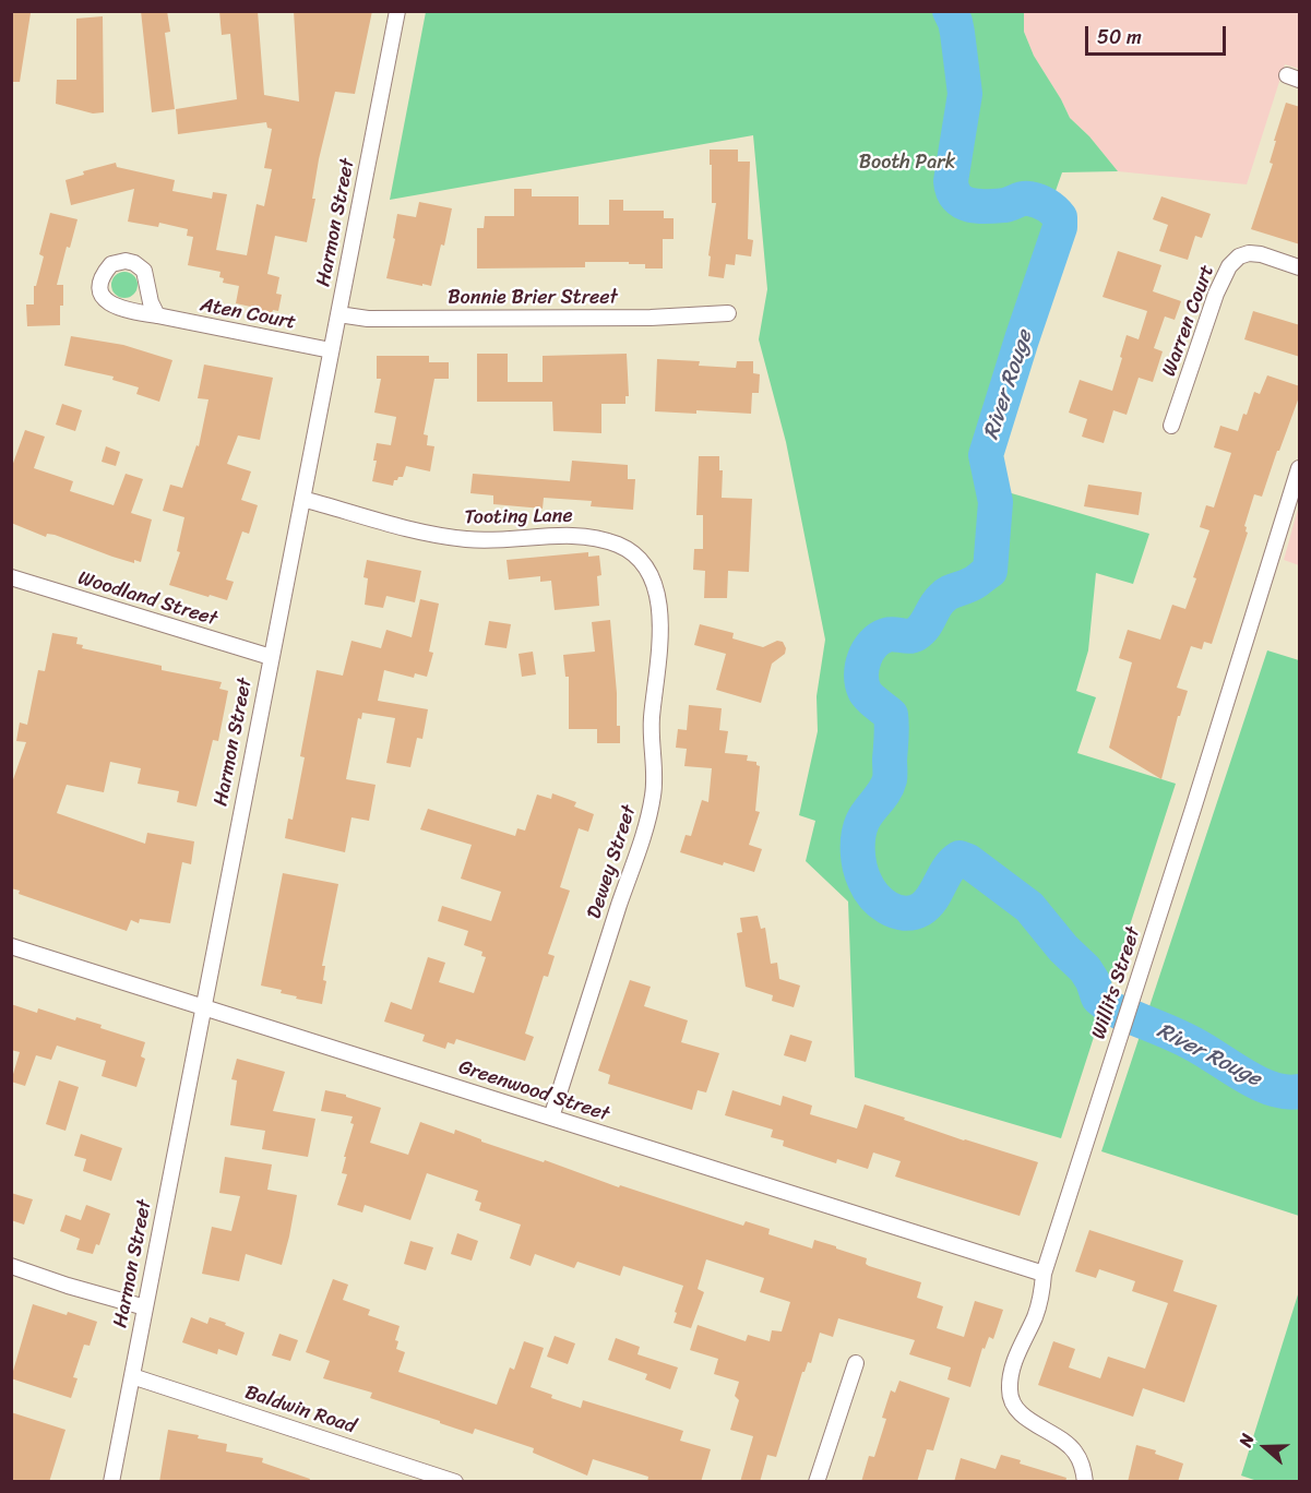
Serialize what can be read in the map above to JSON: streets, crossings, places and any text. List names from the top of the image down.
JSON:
{
  "streets": {
    "street": [
      "Harmon Street",
      "Bonnie Brier Street",
      "Aten Court",
      "Warren Court",
      "Tooting Lane",
      "Woodland Street",
      "Dewey Street",
      "Willits Street",
      "Greenwood Street",
      "Baldwin Road"
    ]
  },
  "crossings": [
    ["Harmon Street", "Bonnie Brier Street"],
    ["Harmon Street", "Aten Court"],
    ["Harmon Street", "Tooting Lane"],
    ["Harmon Street", "Woodland Street"],
    ["Harmon Street", "Greenwood Street"],
    ["Harmon Street", "Baldwin Road"],
    ["Tooting Lane", "Dewey Street"],
    ["Dewey Street", "Greenwood Street"],
    ["Willits Street", "Greenwood Street"]
  ],
  "water": ["River Rouge"],
  "parks": ["Booth Park"],
  "scale_bar": "50 m",
  "north": "left"
}
